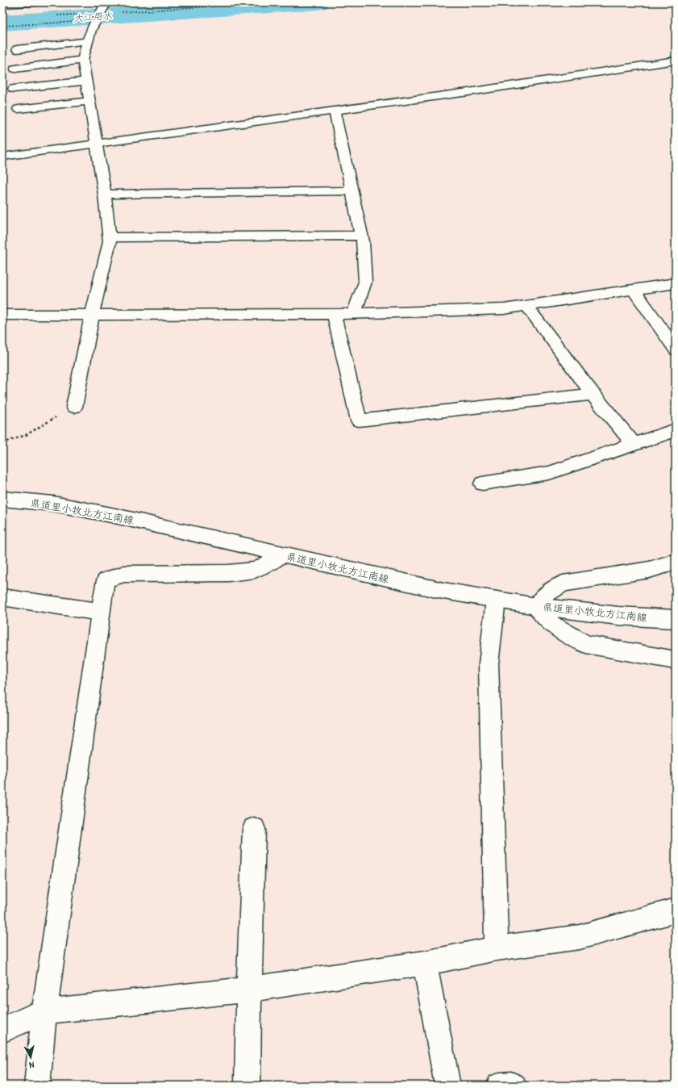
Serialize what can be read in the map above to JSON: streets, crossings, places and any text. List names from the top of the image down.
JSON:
{
  "streets": {
    "street": ["県道里小牧北方江南線"]
  },
  "water": ["大江用水"],
  "north": "bottom"
}
